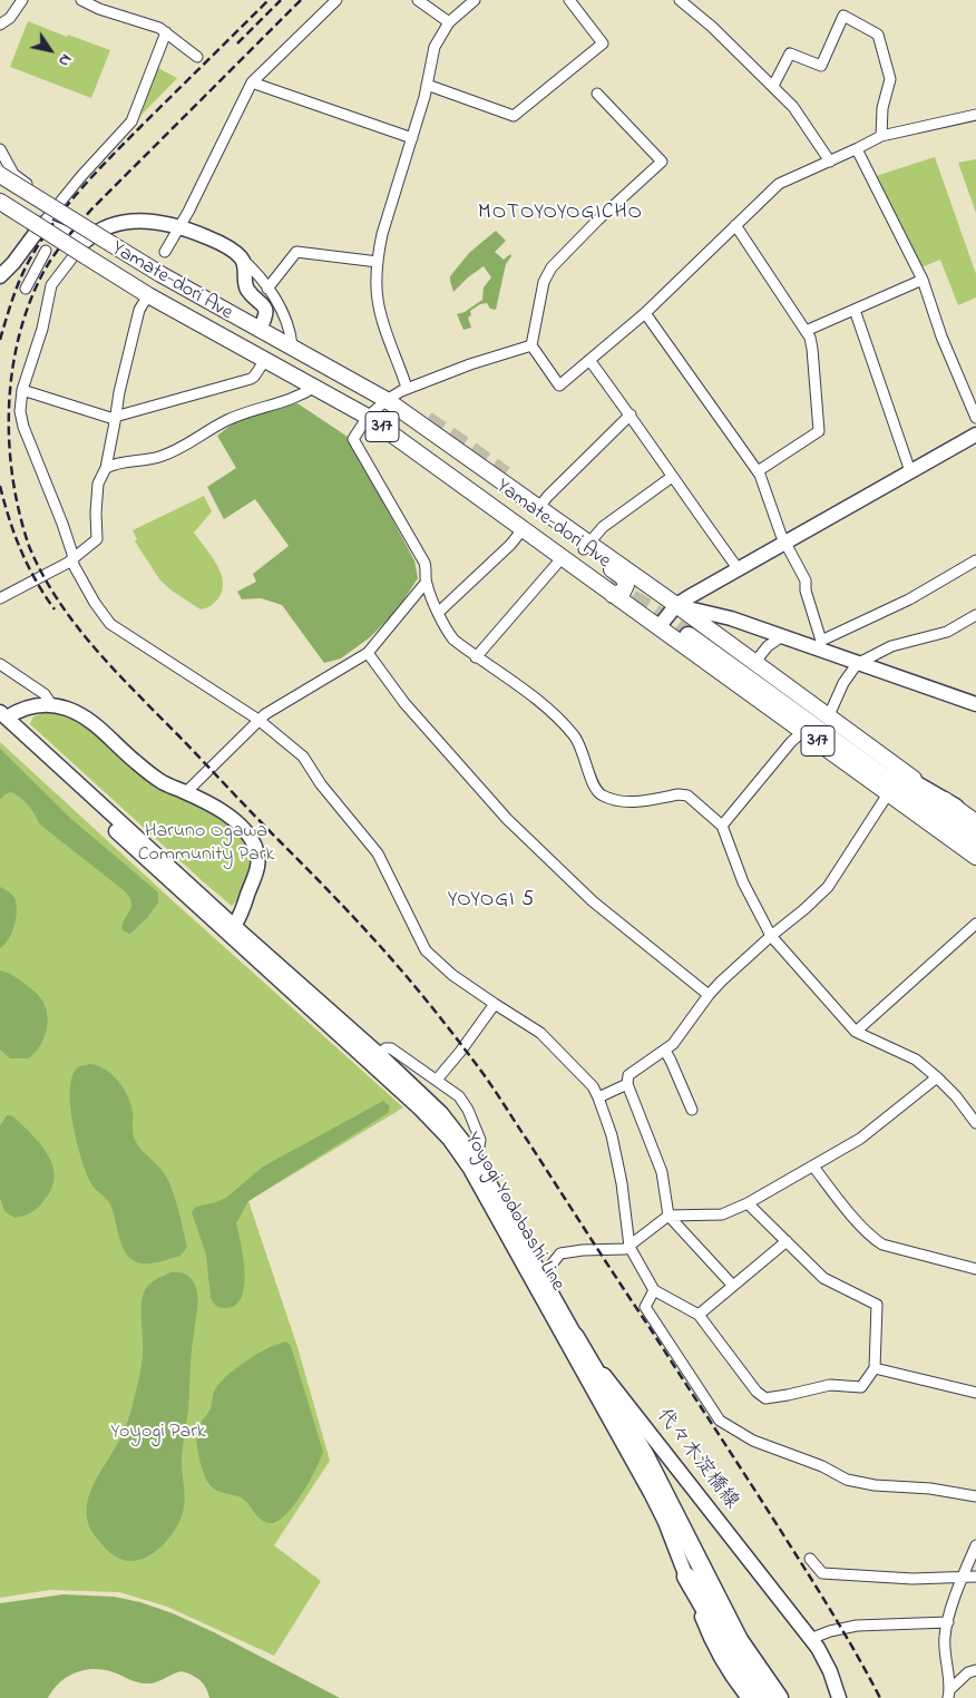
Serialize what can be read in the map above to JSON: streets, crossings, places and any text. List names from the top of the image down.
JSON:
{
  "streets": {
    "main road": ["Yamate-dori Ave", "317"],
    "street": ["Yoyogi Yodobashi Line", "代々木淀橋線"]
  },
  "crossings": [
    ["Yamate-dori Ave", "317"],
    ["Yoyogi Yodobashi Line", "代々木淀橋線"]
  ],
  "districts": ["MOTOYOYOGICHO", "YOYOGI 5"],
  "parks": ["Haruno Ogawa Community Park", "Yoyogi Park"],
  "north": "bottom right"
}
